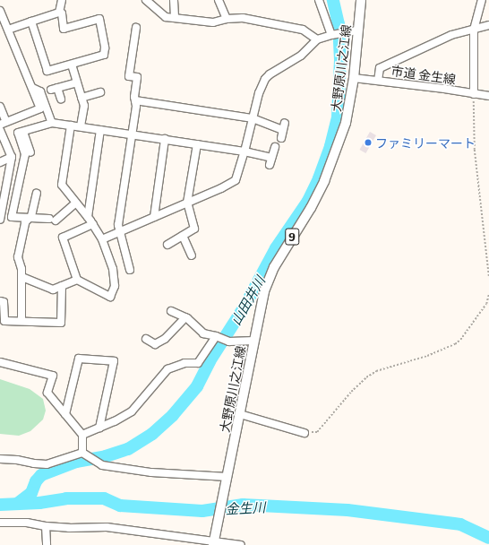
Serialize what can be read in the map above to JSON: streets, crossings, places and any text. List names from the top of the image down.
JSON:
{
  "streets": {
    "main road": ["大野原川之江線", "9"],
    "street": ["市道 金生線"]
  },
  "crossings": [
    ["大野原川之江線", "市道 金生線"]
  ],
  "water": ["山田井川", "金生川"],
  "places": ["ファミリーマート"]
}
